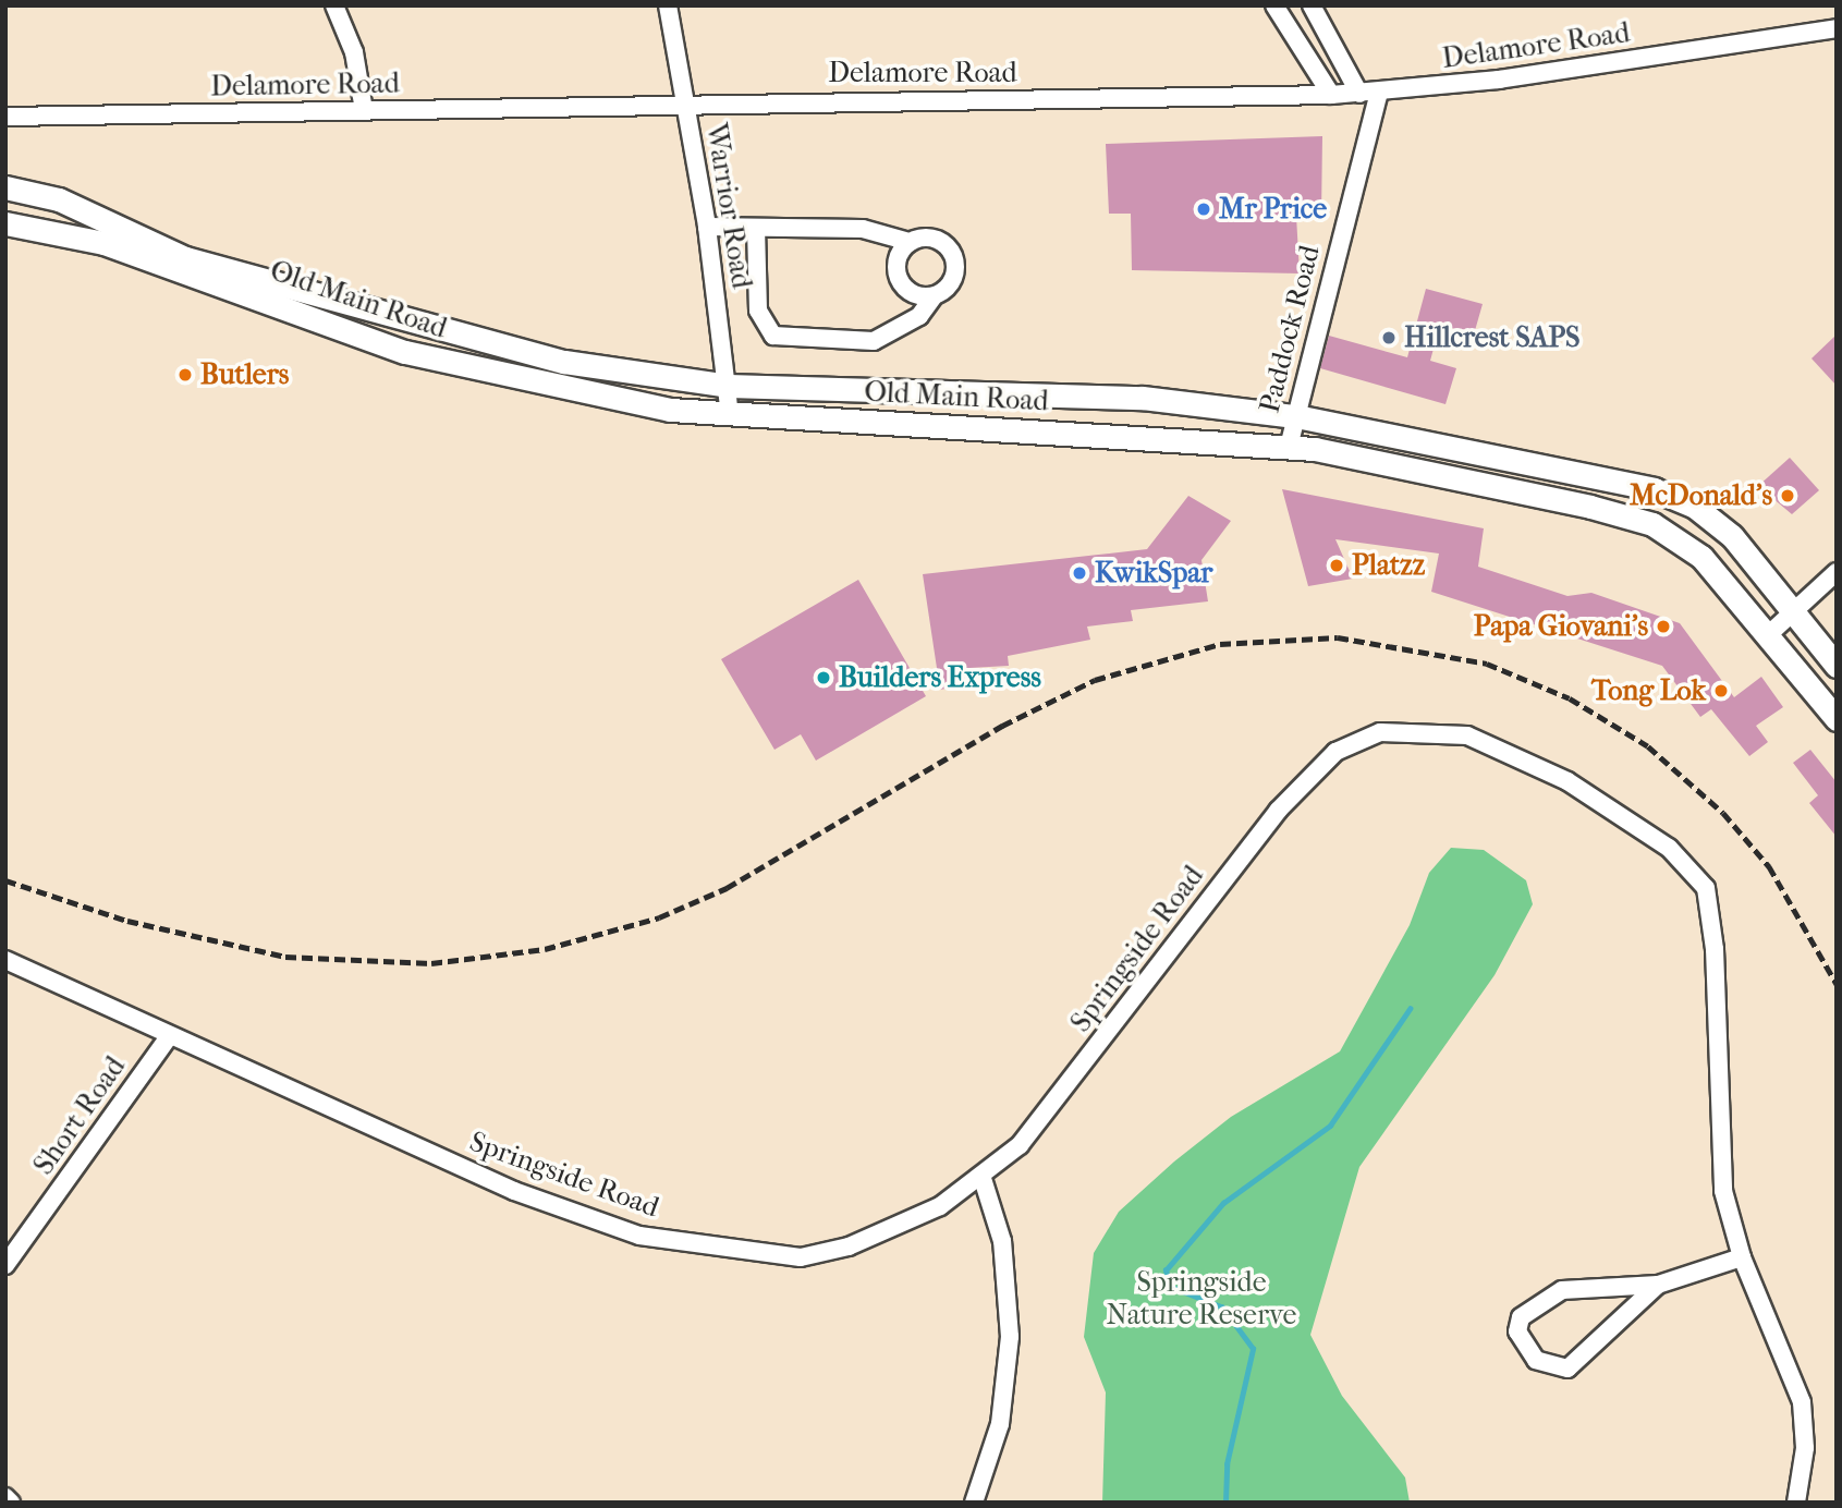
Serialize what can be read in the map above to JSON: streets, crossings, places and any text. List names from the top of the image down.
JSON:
{
  "streets": {
    "main road": ["Old Main Road"],
    "street": [
      "Delamore Road",
      "Warrior Road",
      "Paddock Road",
      "Springside Road",
      "Short Road"
    ]
  },
  "crossings": [
    ["Delamore Road", "Warrior Road"],
    ["Delamore Road", "Paddock Road"],
    ["Warrior Road", "Old Main Road"],
    ["Old Main Road", "Paddock Road"],
    ["Springside Road", "Short Road"]
  ],
  "parks": ["Springside Nature Reserve"],
  "places": [
    "Mr Price",
    "Hillcrest SAPS",
    "Butlers",
    "McDonald's",
    "Platzz",
    "KwikSpar",
    "Papa Giovani's",
    "Builders Express",
    "Tong Lok"
  ]
}
